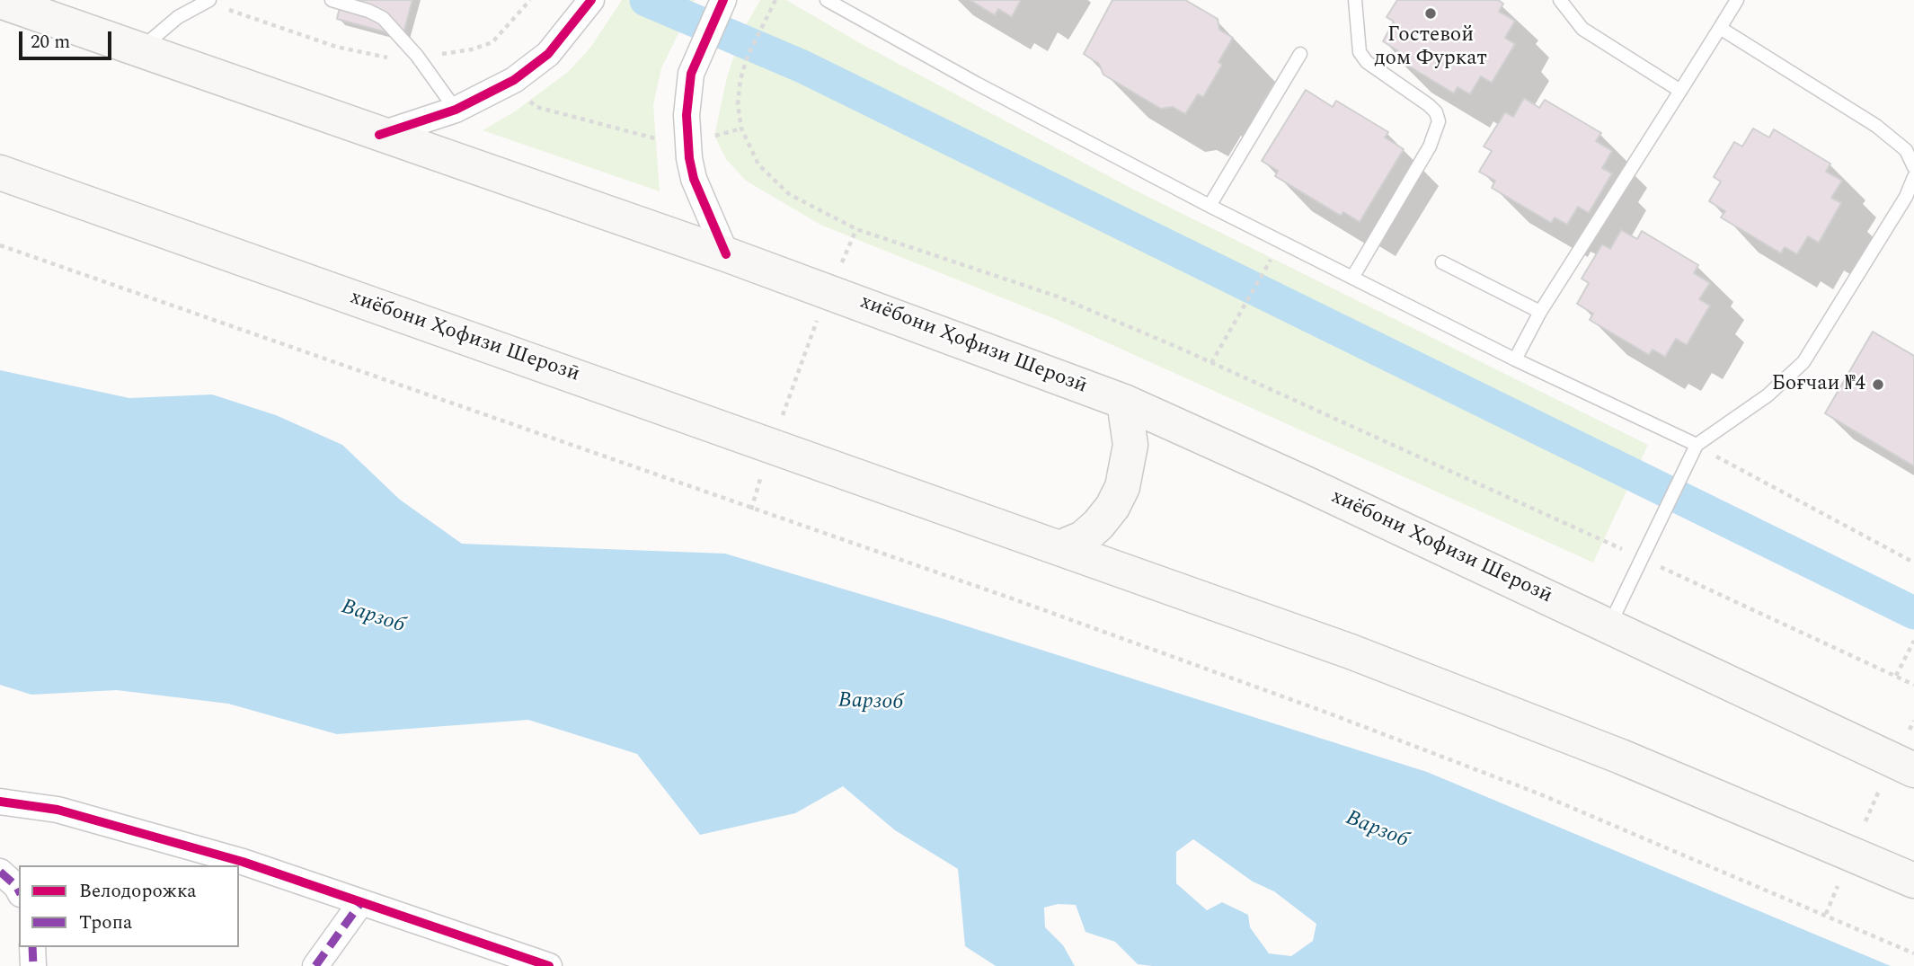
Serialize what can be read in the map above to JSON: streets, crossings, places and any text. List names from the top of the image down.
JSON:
{
  "streets": {
    "main road": ["хиёбони Ҳофизи Шерозӣ"]
  },
  "water": ["Варзоб"],
  "places": ["Гостевой дом Фуркат", "Боғчаи №4"],
  "legend": ["Велодорожка", "Тропа"],
  "scale_bar": "20 m"
}
